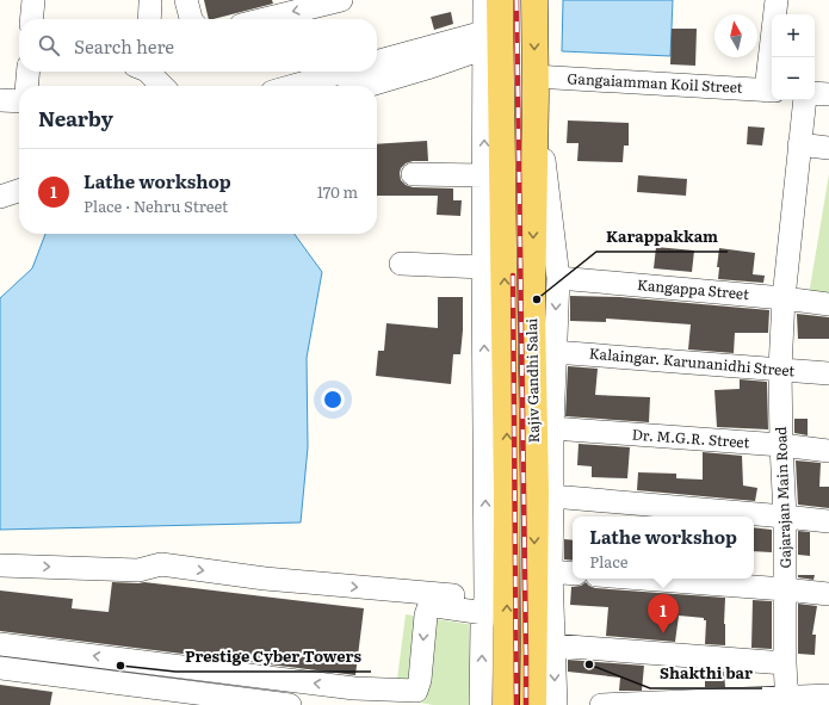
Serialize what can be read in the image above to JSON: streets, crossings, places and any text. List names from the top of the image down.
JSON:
{
  "streets": {
    "main road": ["Rajiv Gandhi Salai"],
    "street": [
      "Gangaiamman Koil Street",
      "Kangappa Street",
      "Kalaingar. Karunanidhi Street",
      "Dr. M.G.R. Street",
      "Gajarajan Main Road"
    ]
  },
  "crossings": [
    ["Gangaiamman Koil Street", "Rajiv Gandhi Salai"],
    ["Kangappa Street", "Gajarajan Main Road"],
    ["Kalaingar. Karunanidhi Street", "Gajarajan Main Road"],
    ["Dr. M.G.R. Street", "Gajarajan Main Road"]
  ],
  "places": ["Karappakkam", "Shakthi bar", "Prestige Cyber Towers"],
  "north": "top",
  "page": {
    "map_buttons": ["+", "−"],
    "search": "Search here",
    "heading": "Nearby",
    "list": [
      {
        "mark": "1",
        "name": "Lathe workshop",
        "note": "Place · Nehru Street",
        "value": "170 m"
      }
    ],
    "popup": ["Lathe workshop", "Place"],
    "pins": "1"
  }
}
